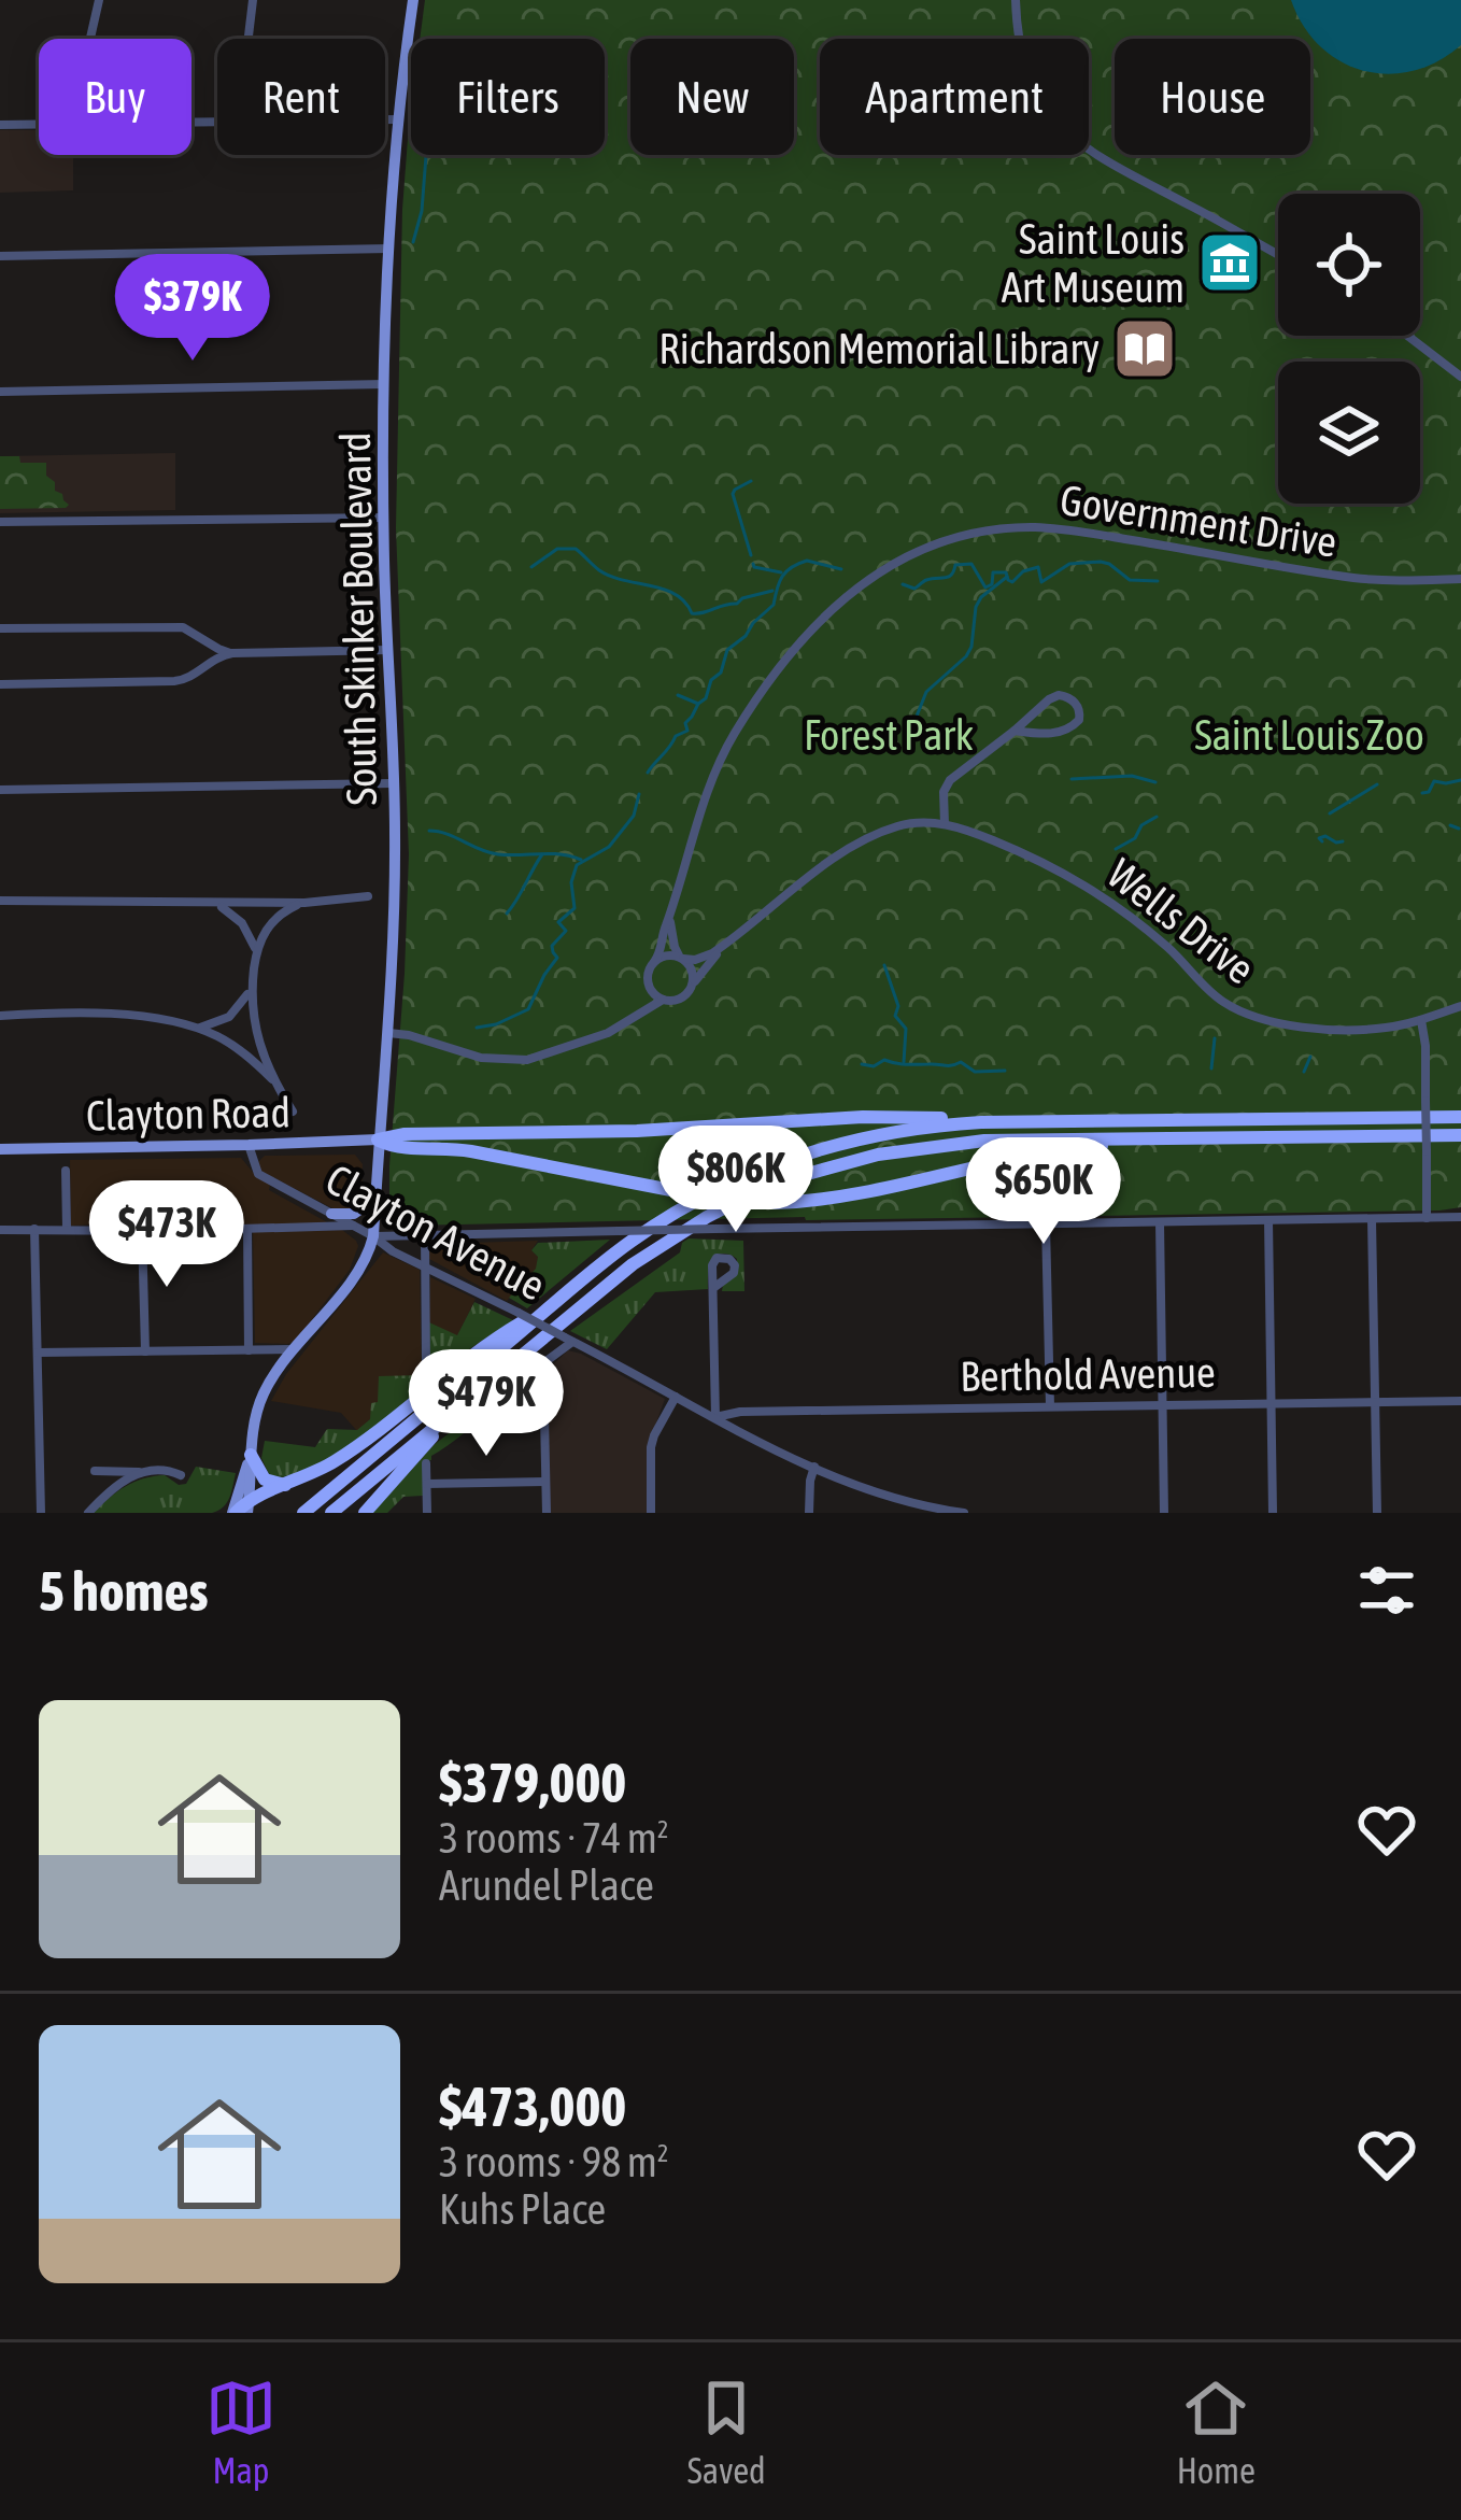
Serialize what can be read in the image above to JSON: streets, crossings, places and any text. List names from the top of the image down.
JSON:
{
  "streets": {
    "main road": ["South Skinker Boulevard", "Clayton Road"],
    "street": [
      "Government Drive",
      "Wells Drive",
      "Clayton Avenue",
      "Berthold Avenue"
    ]
  },
  "crossings": [
    ["Government Drive", "Wells Drive"],
    ["South Skinker Boulevard", "Clayton Road"],
    ["South Skinker Boulevard", "Clayton Avenue"],
    ["Clayton Road", "Clayton Avenue"],
    ["Clayton Avenue", "Berthold Avenue"]
  ],
  "parks": ["Forest Park", "Saint Louis Zoo"],
  "places": {
    "museum": ["Saint Louis Art Museum"],
    "library": ["Richardson Memorial Library"]
  },
  "page": {
    "chip": [
      "Buy",
      "Rent",
      "Filters",
      "New",
      "Apartment",
      "House"
    ],
    "price": [
      "$379K",
      "$806K",
      "$650K",
      "$473K",
      "$479K"
    ],
    "heading": "5 homes",
    "list": [
      {
        "name": "$379,000",
        "note": "3 rooms · 74 m² · Arundel Place"
      },
      {
        "name": "$473,000",
        "note": "3 rooms · 98 m² · Kuhs Place"
      }
    ],
    "tabs": ["Map", "Saved", "Home"]
  }
}
